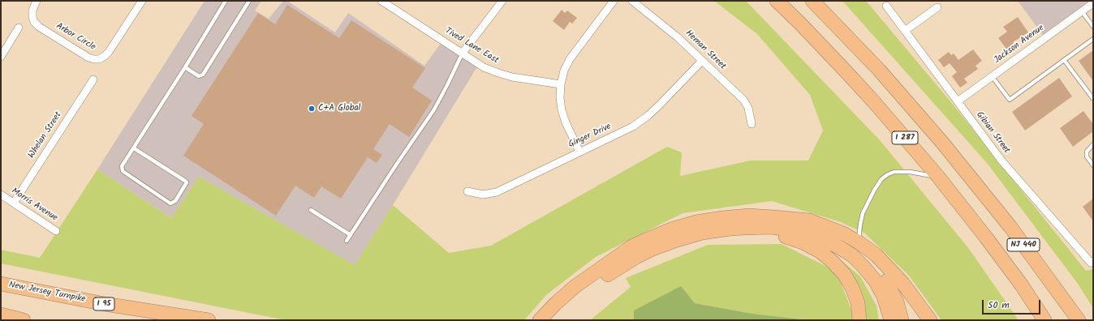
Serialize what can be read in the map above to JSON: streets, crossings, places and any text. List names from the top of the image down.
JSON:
{
  "streets": {
    "highway": [
      "I 287",
      "NJ 440",
      "New Jersey Turnpike",
      "I 95"
    ],
    "street": [
      "Arbor Circle",
      "Jackson Avenue",
      "Tived Lane East",
      "Heman Street",
      "Gibian Street",
      "Whelan Street",
      "Ginger Drive",
      "Morris Avenue"
    ]
  },
  "crossings": [
    ["Jackson Avenue", "Gibian Street"],
    ["Heman Street", "Ginger Drive"],
    ["Whelan Street", "Morris Avenue"],
    ["I 287", "NJ 440"]
  ],
  "places": ["C+A Global"],
  "scale_bar": "50 m"
}
